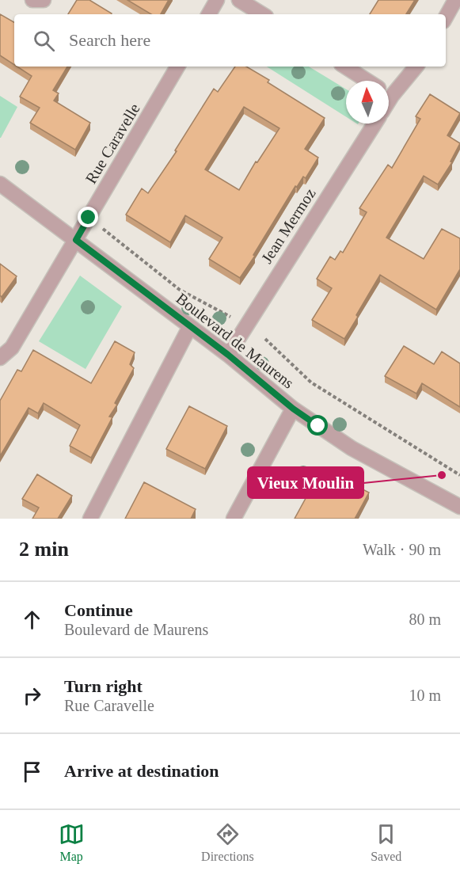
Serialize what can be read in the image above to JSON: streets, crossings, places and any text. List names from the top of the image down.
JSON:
{
  "streets": {
    "street": ["Rue Caravelle", "Jean Mermoz", "Boulevard de Maurens"]
  },
  "crossings": [
    ["Rue Caravelle", "Boulevard de Maurens"],
    ["Jean Mermoz", "Boulevard de Maurens"]
  ],
  "places": ["Vieux Moulin"],
  "north": "top",
  "page": {
    "search": "Search here",
    "heading": ["2 min", "Walk · 90 m"],
    "list": [
      ["Continue", "Boulevard de Maurens", "80 m"],
      ["Turn right", "Rue Caravelle", "10 m"],
      "Arrive at destination"
    ],
    "nav": ["Map", "Directions", "Saved"]
  }
}
